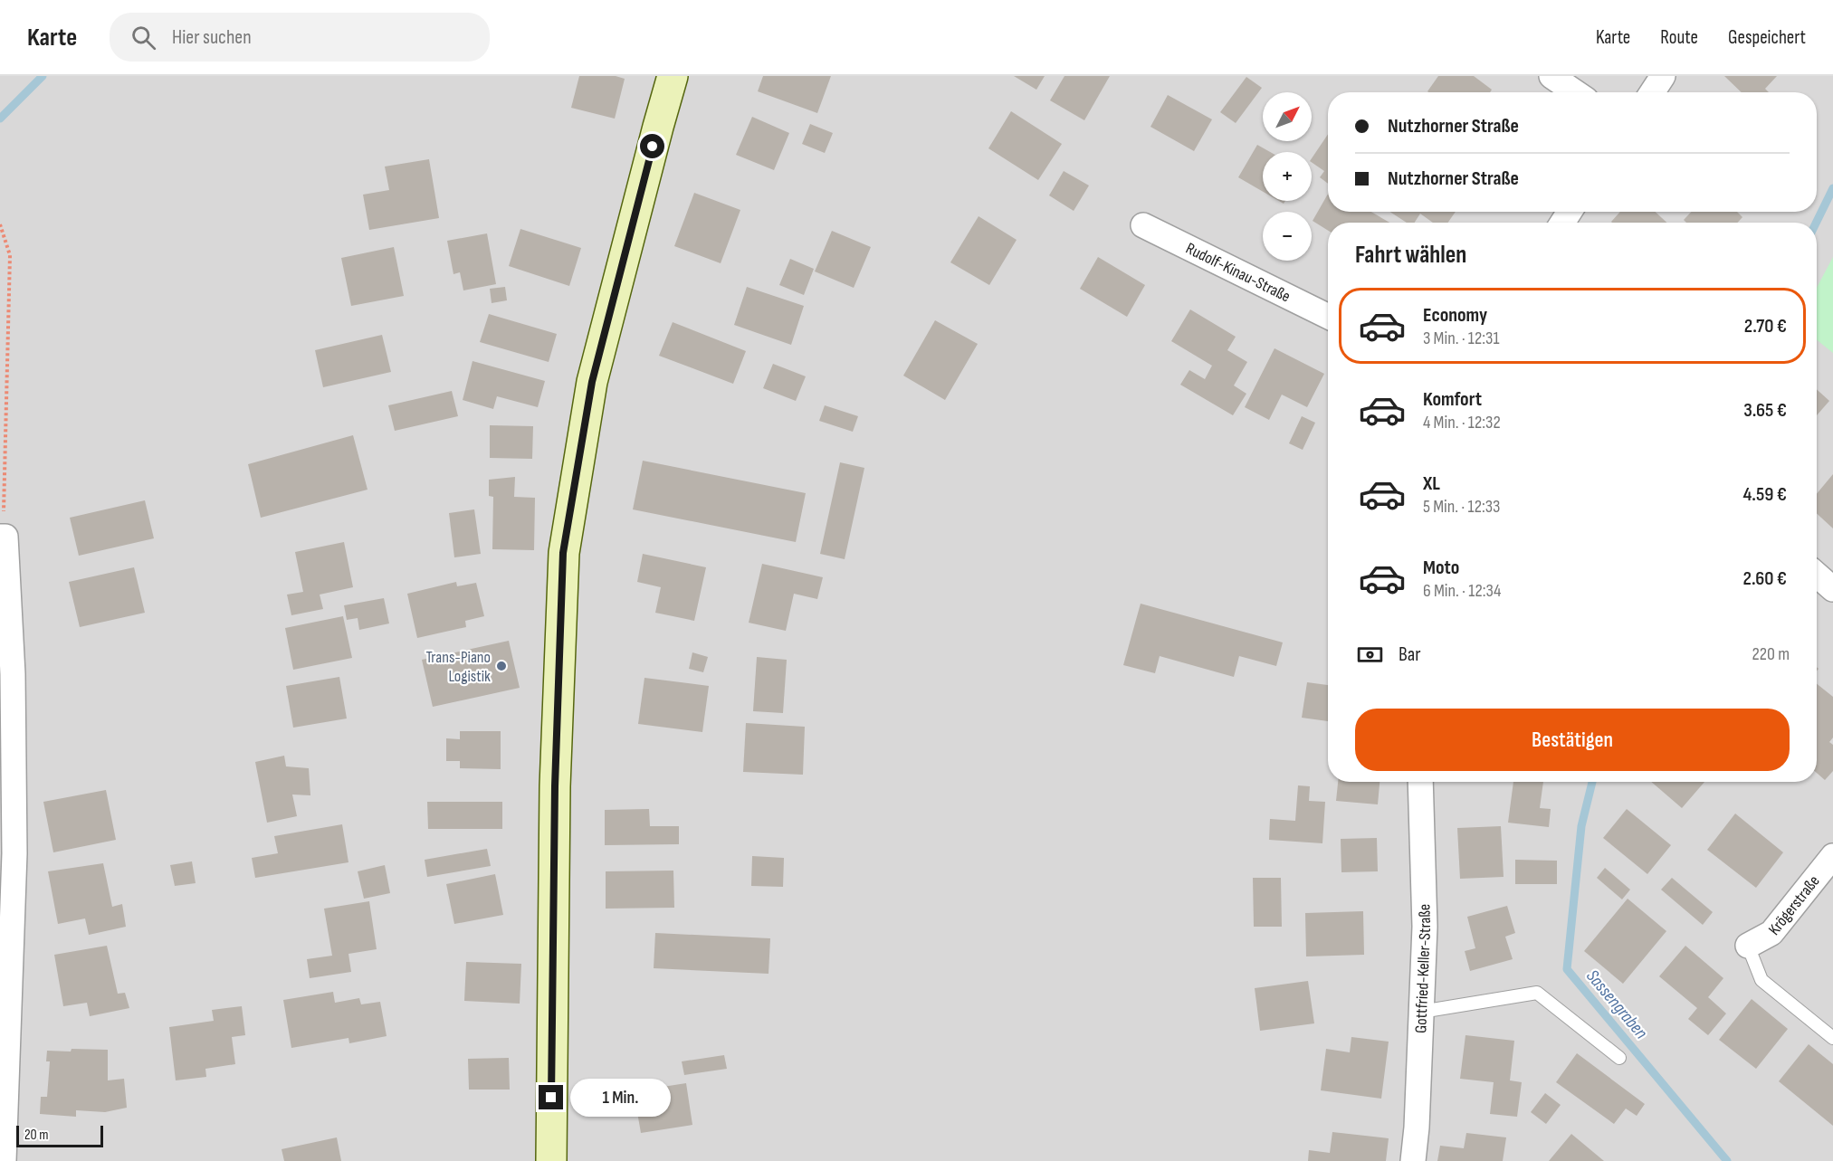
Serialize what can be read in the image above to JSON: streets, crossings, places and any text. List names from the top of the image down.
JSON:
{
  "streets": {
    "street": ["Rudolf-Kinau-Straße", "Krögerstraße", "Gottfried-Keller-Straße"]
  },
  "water": ["Sassengraben"],
  "places": ["Trans-Piano Logistik"],
  "scale_bar": "20 m",
  "north": "top right",
  "page": {
    "header": "Karte",
    "search": "Hier suchen",
    "nav": ["Karte", "Route", "Gespeichert"],
    "map_buttons": ["+", "−"],
    "banner": ["Nutzhorner Straße", "Nutzhorner Straße"],
    "heading": "Fahrt wählen",
    "list": [
      {
        "name": "Economy",
        "note": "3 Min. · 12:31",
        "value": "2.70 €"
      },
      {
        "name": "Komfort",
        "note": "4 Min. · 12:32",
        "value": "3.65 €"
      },
      {
        "name": "XL",
        "note": "5 Min. · 12:33",
        "value": "4.59 €"
      },
      {
        "name": "Moto",
        "note": "6 Min. · 12:34",
        "value": "2.60 €"
      }
    ],
    "pay": ["Bar", "220 m"],
    "buttons": "Bestätigen",
    "bubble": "1 Min.",
    "scale": "20 m"
  }
}
